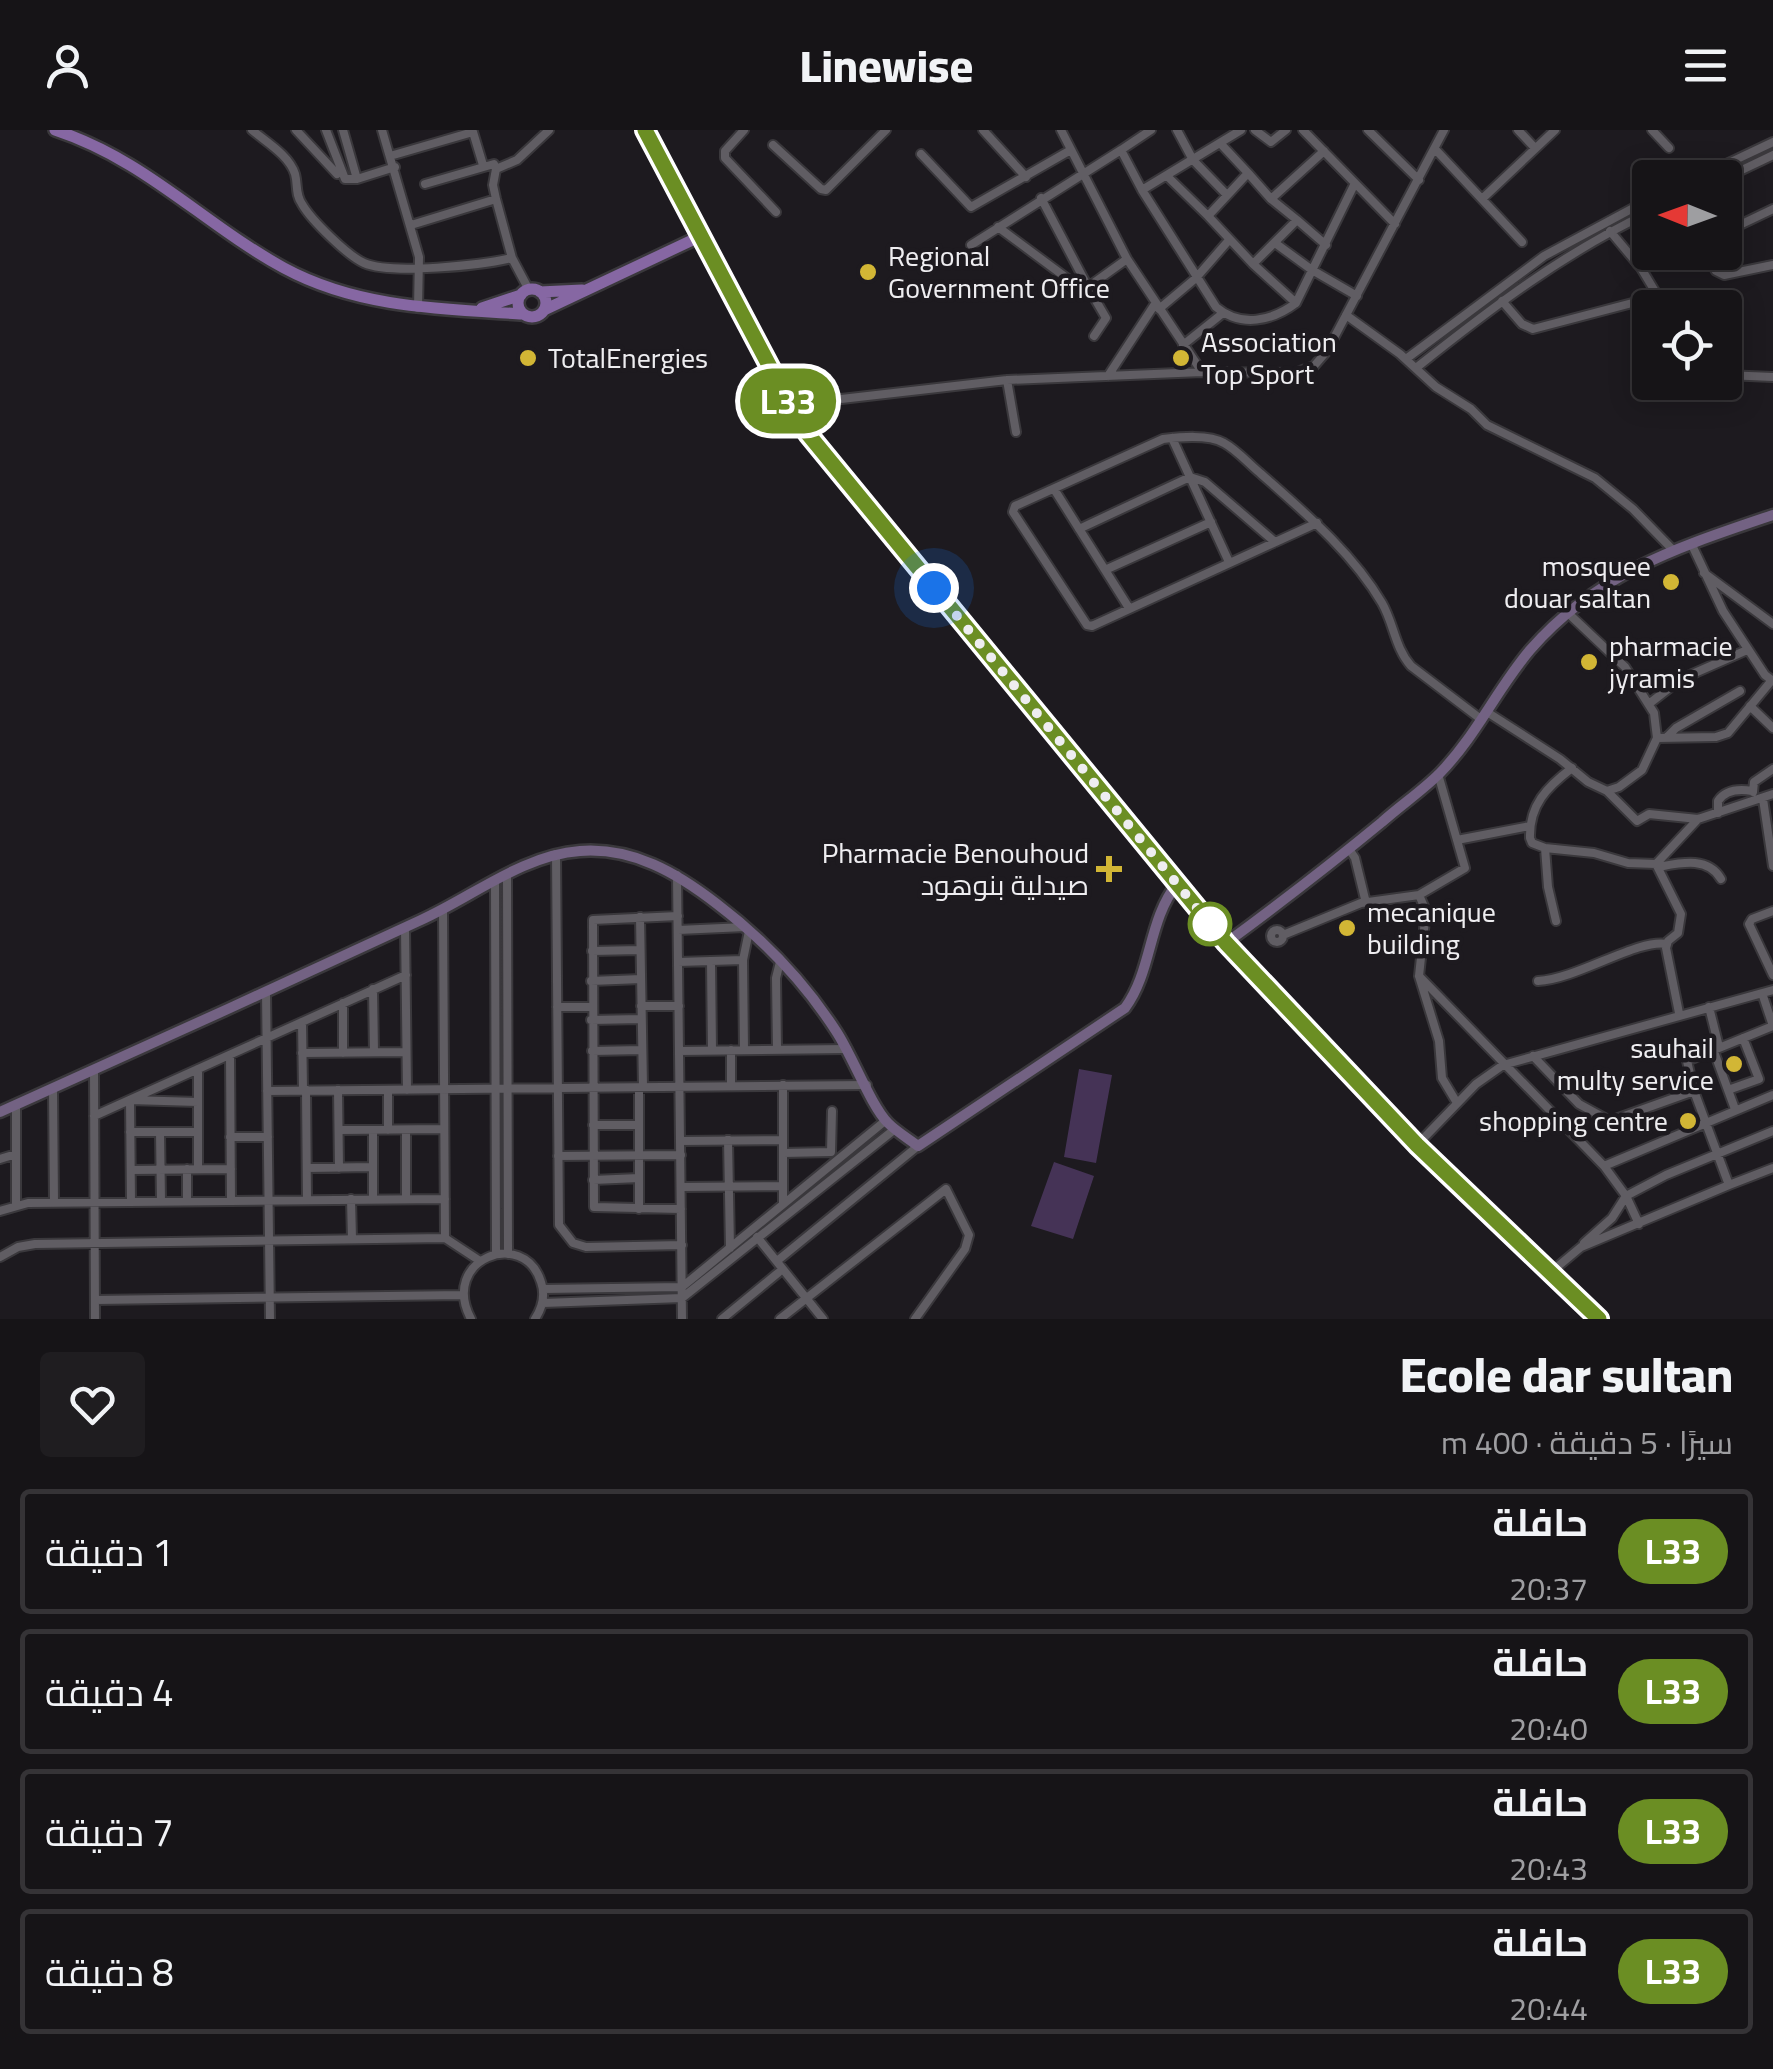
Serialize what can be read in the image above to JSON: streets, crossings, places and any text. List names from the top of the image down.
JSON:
{
  "places": {
    "other": [
      "Regional Government Office",
      "TotalEnergies",
      "Association Top Sport",
      "mosquee douar saltan",
      "pharmacie jyramis",
      "mecanique building",
      "sauhail multy service",
      "shopping centre"
    ],
    "health": ["Pharmacie Benouhoud صيدلية بنوهود"]
  },
  "lines": ["bus line L33"],
  "north": "left",
  "page": {
    "header": "Linewise",
    "on_map": "L33",
    "heading": ["Ecole dar sultan", "سيرًا · 5 دقيقة · 400 m"],
    "list": [
      {
        "mark": "L33",
        "name": "حافلة",
        "note": "20:37",
        "value": "1 دقيقة"
      },
      {
        "mark": "L33",
        "name": "حافلة",
        "note": "20:40",
        "value": "4 دقيقة"
      },
      {
        "mark": "L33",
        "name": "حافلة",
        "note": "20:43",
        "value": "7 دقيقة"
      },
      {
        "mark": "L33",
        "name": "حافلة",
        "note": "20:44",
        "value": "8 دقيقة"
      }
    ]
  }
}
